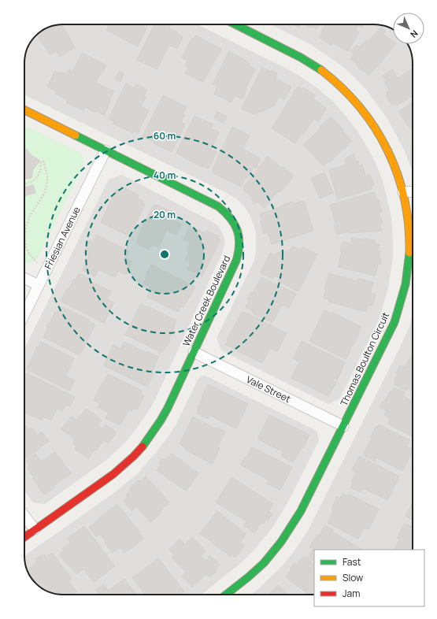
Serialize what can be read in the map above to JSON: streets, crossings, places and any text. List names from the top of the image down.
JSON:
{
  "streets": {
    "street": [
      "Friesian Avenue",
      "Water Creek Boulevard",
      "Thomas Boulton Circuit",
      "Vale Street"
    ]
  },
  "crossings": [
    ["Friesian Avenue", "Water Creek Boulevard"],
    ["Water Creek Boulevard", "Vale Street"],
    ["Thomas Boulton Circuit", "Vale Street"]
  ],
  "legend": ["Fast", "Slow", "Jam"],
  "north": "bottom right",
  "rings": ["60 m", "40 m", "20 m"]
}
